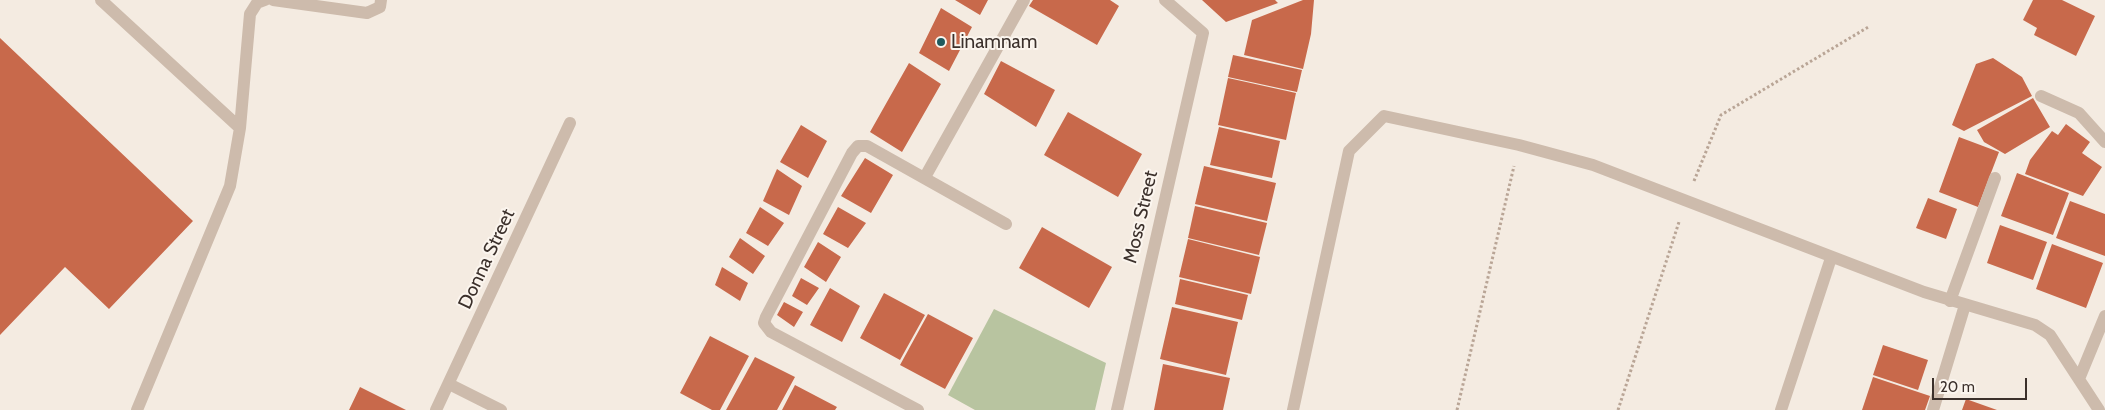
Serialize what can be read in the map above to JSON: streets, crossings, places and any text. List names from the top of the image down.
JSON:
{
  "streets": {
    "street": ["Moss Street", "Donna Street"]
  },
  "places": ["Linamnam"],
  "scale_bar": "20 m"
}
